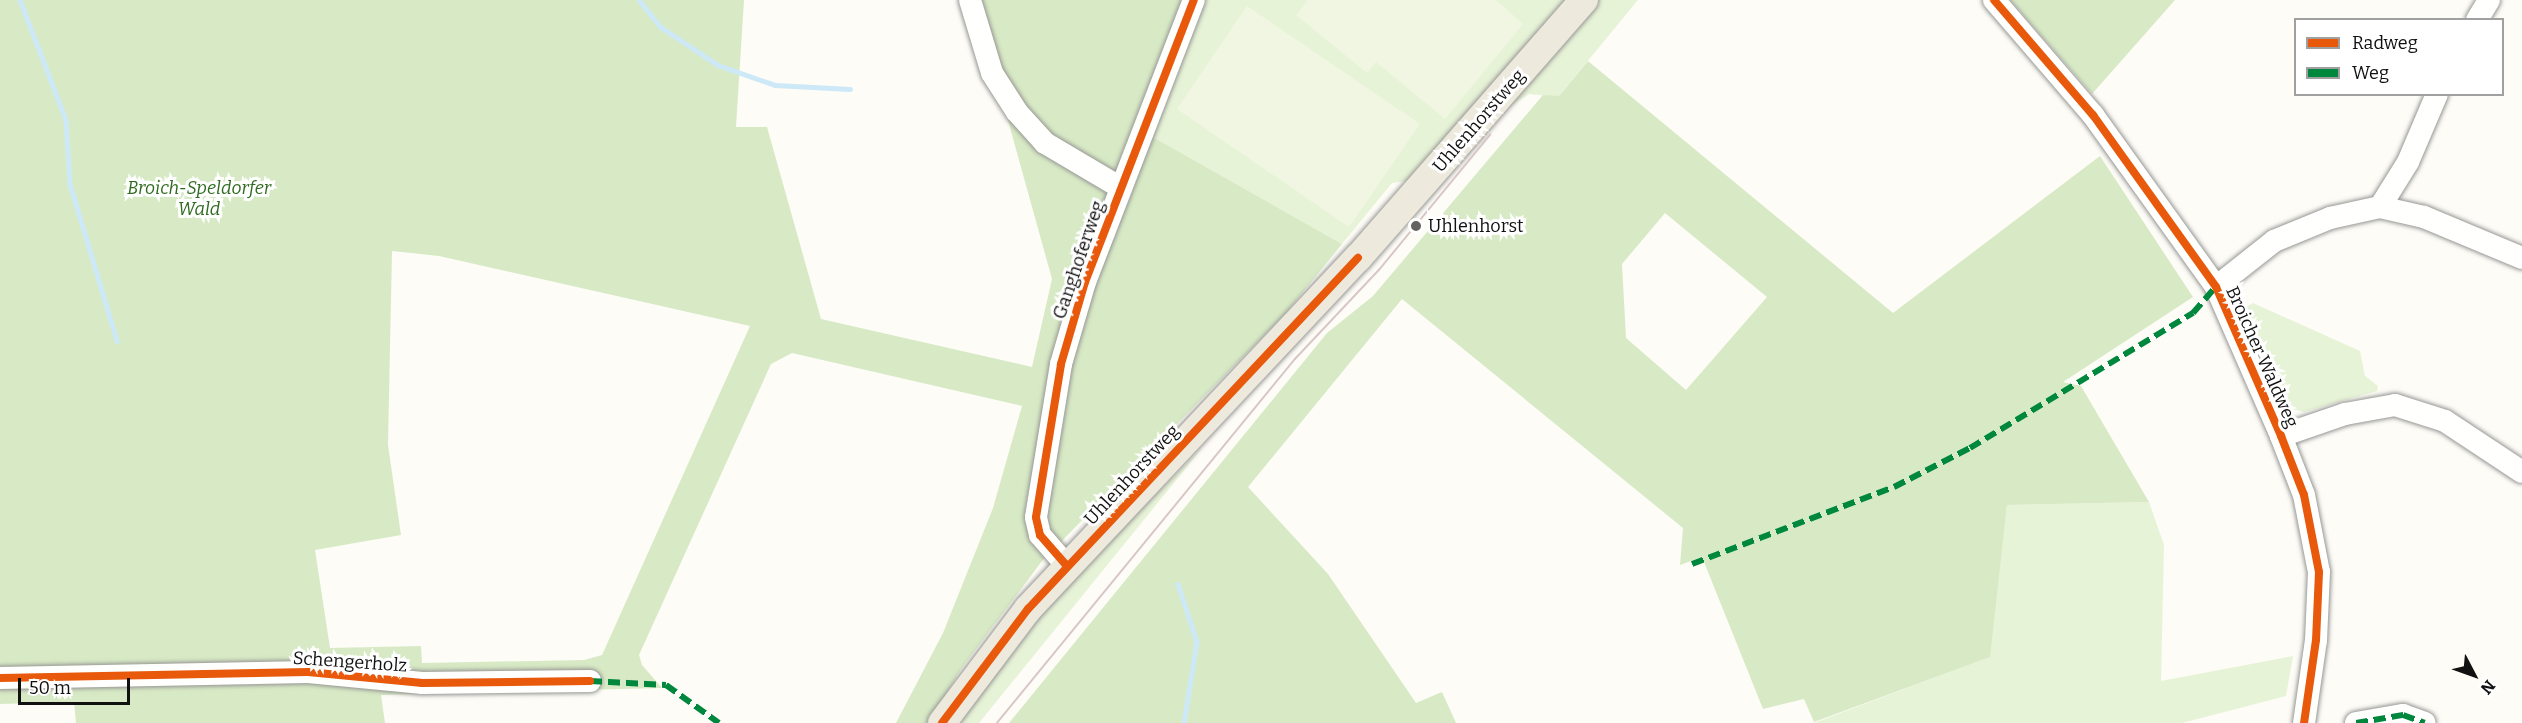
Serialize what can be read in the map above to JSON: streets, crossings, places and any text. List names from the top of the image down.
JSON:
{
  "streets": {
    "main road": ["Uhlenhorstweg"],
    "street": ["Ganghoferweg", "Broicher Waldweg", "Schengerholz"]
  },
  "crossings": [
    ["Uhlenhorstweg", "Ganghoferweg"]
  ],
  "parks": ["Broich-Speldorfer Wald"],
  "places": ["Uhlenhorst"],
  "legend": ["Radweg", "Weg"],
  "scale_bar": "50 m",
  "north": "bottom right"
}
